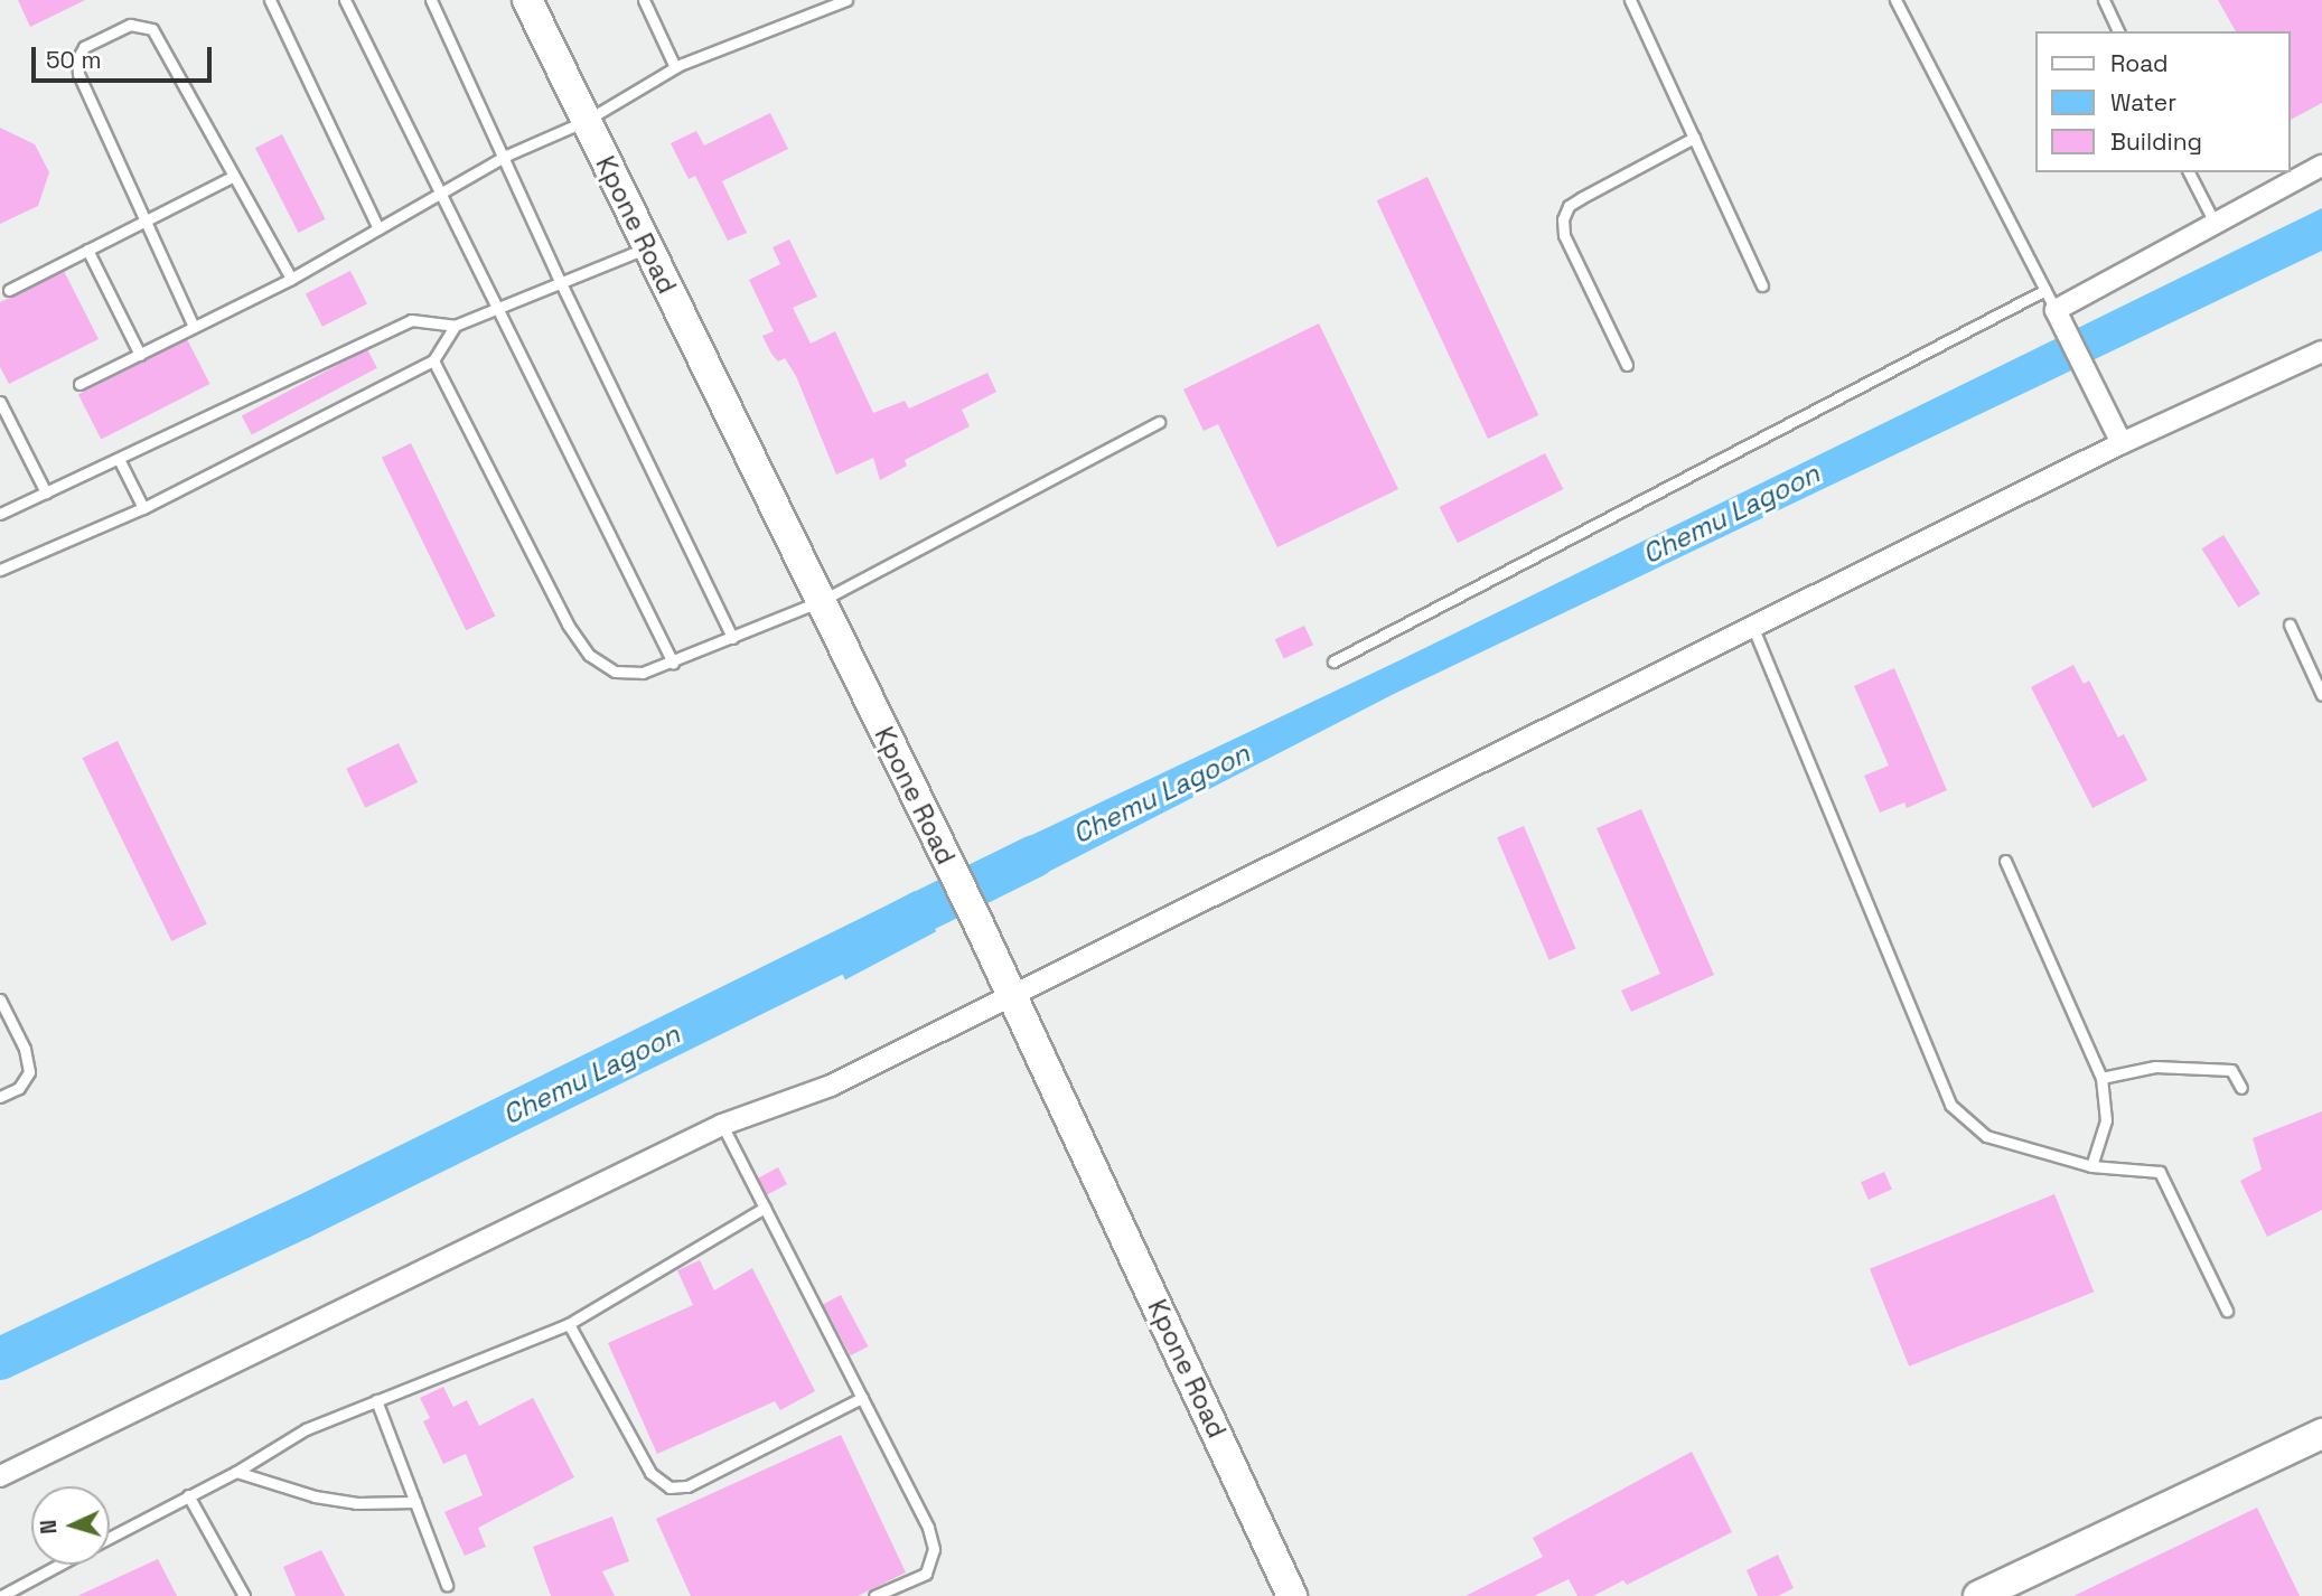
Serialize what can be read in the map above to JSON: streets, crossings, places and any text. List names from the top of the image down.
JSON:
{
  "streets": {
    "main road": ["Kpone Road"]
  },
  "water": ["Chemu Lagoon"],
  "legend": ["Road", "Water", "Building"],
  "scale_bar": "50 m",
  "north": "left"
}
